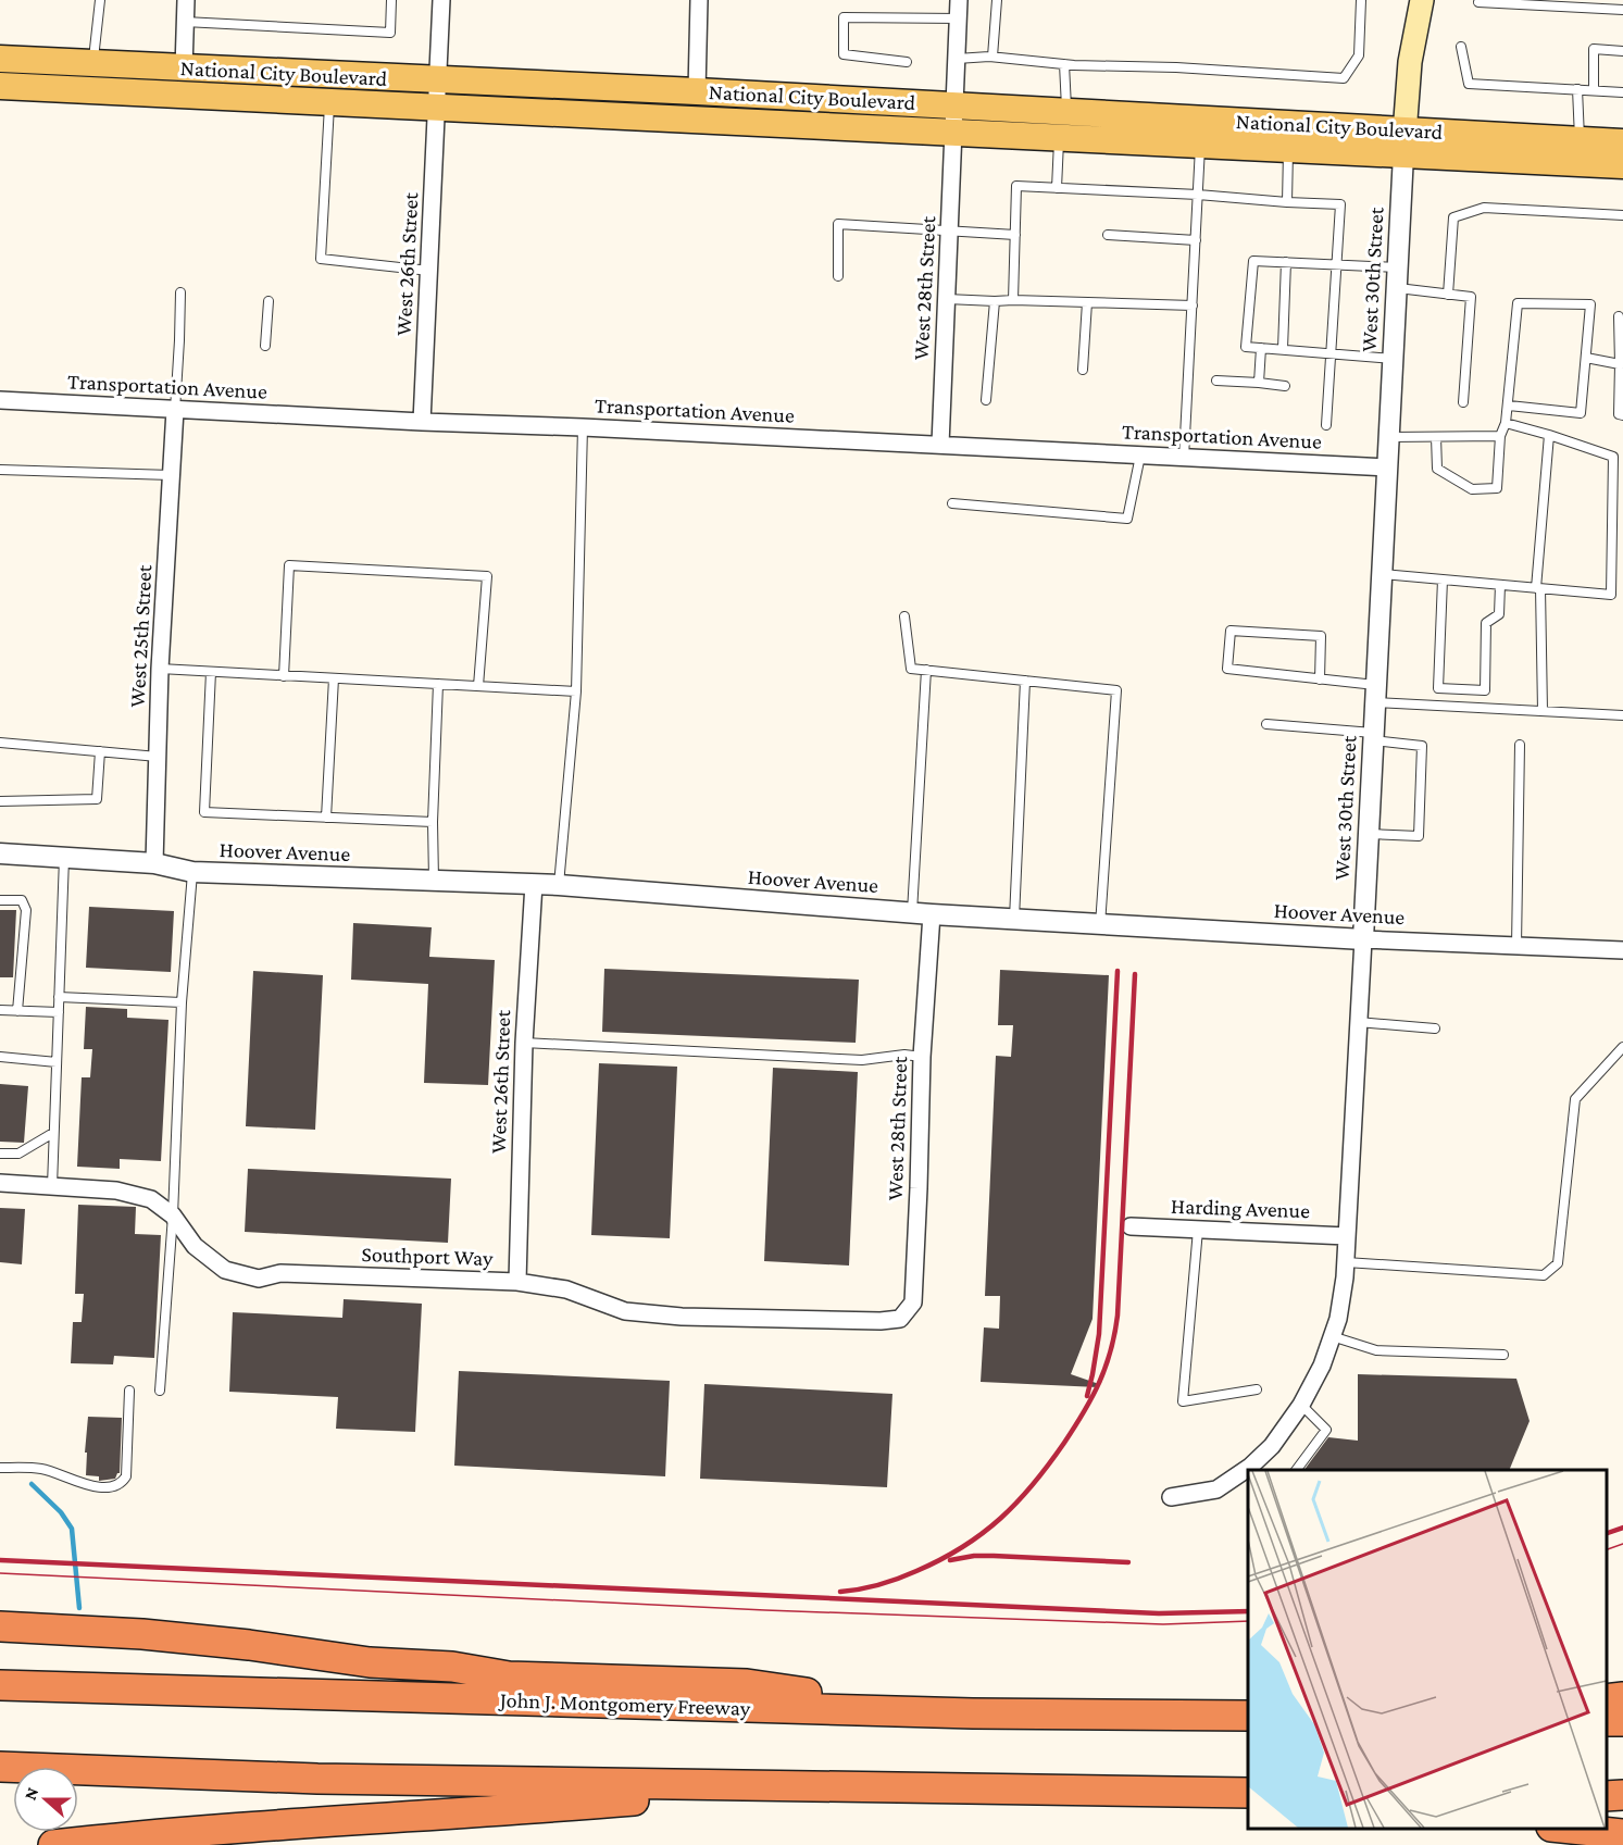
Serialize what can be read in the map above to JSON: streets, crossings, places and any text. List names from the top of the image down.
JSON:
{
  "streets": {
    "highway": ["John J. Montgomery Freeway"],
    "main road": ["National City Boulevard"],
    "street": [
      "West 26th Street",
      "West 30th Street",
      "West 28th Street",
      "Transportation Avenue",
      "West 25th Street",
      "Hoover Avenue",
      "Harding Avenue",
      "Southport Way"
    ]
  },
  "crossings": [
    ["National City Boulevard", "West 26th Street"],
    ["National City Boulevard", "West 30th Street"],
    ["National City Boulevard", "West 28th Street"],
    ["West 26th Street", "Transportation Avenue"],
    ["West 26th Street", "Hoover Avenue"],
    ["West 26th Street", "Southport Way"],
    ["West 30th Street", "Transportation Avenue"],
    ["West 30th Street", "Hoover Avenue"],
    ["West 30th Street", "Harding Avenue"],
    ["West 28th Street", "Transportation Avenue"],
    ["West 28th Street", "Hoover Avenue"],
    ["West 28th Street", "Southport Way"],
    ["Transportation Avenue", "West 25th Street"],
    ["West 25th Street", "Hoover Avenue"]
  ],
  "north": "left"
}
